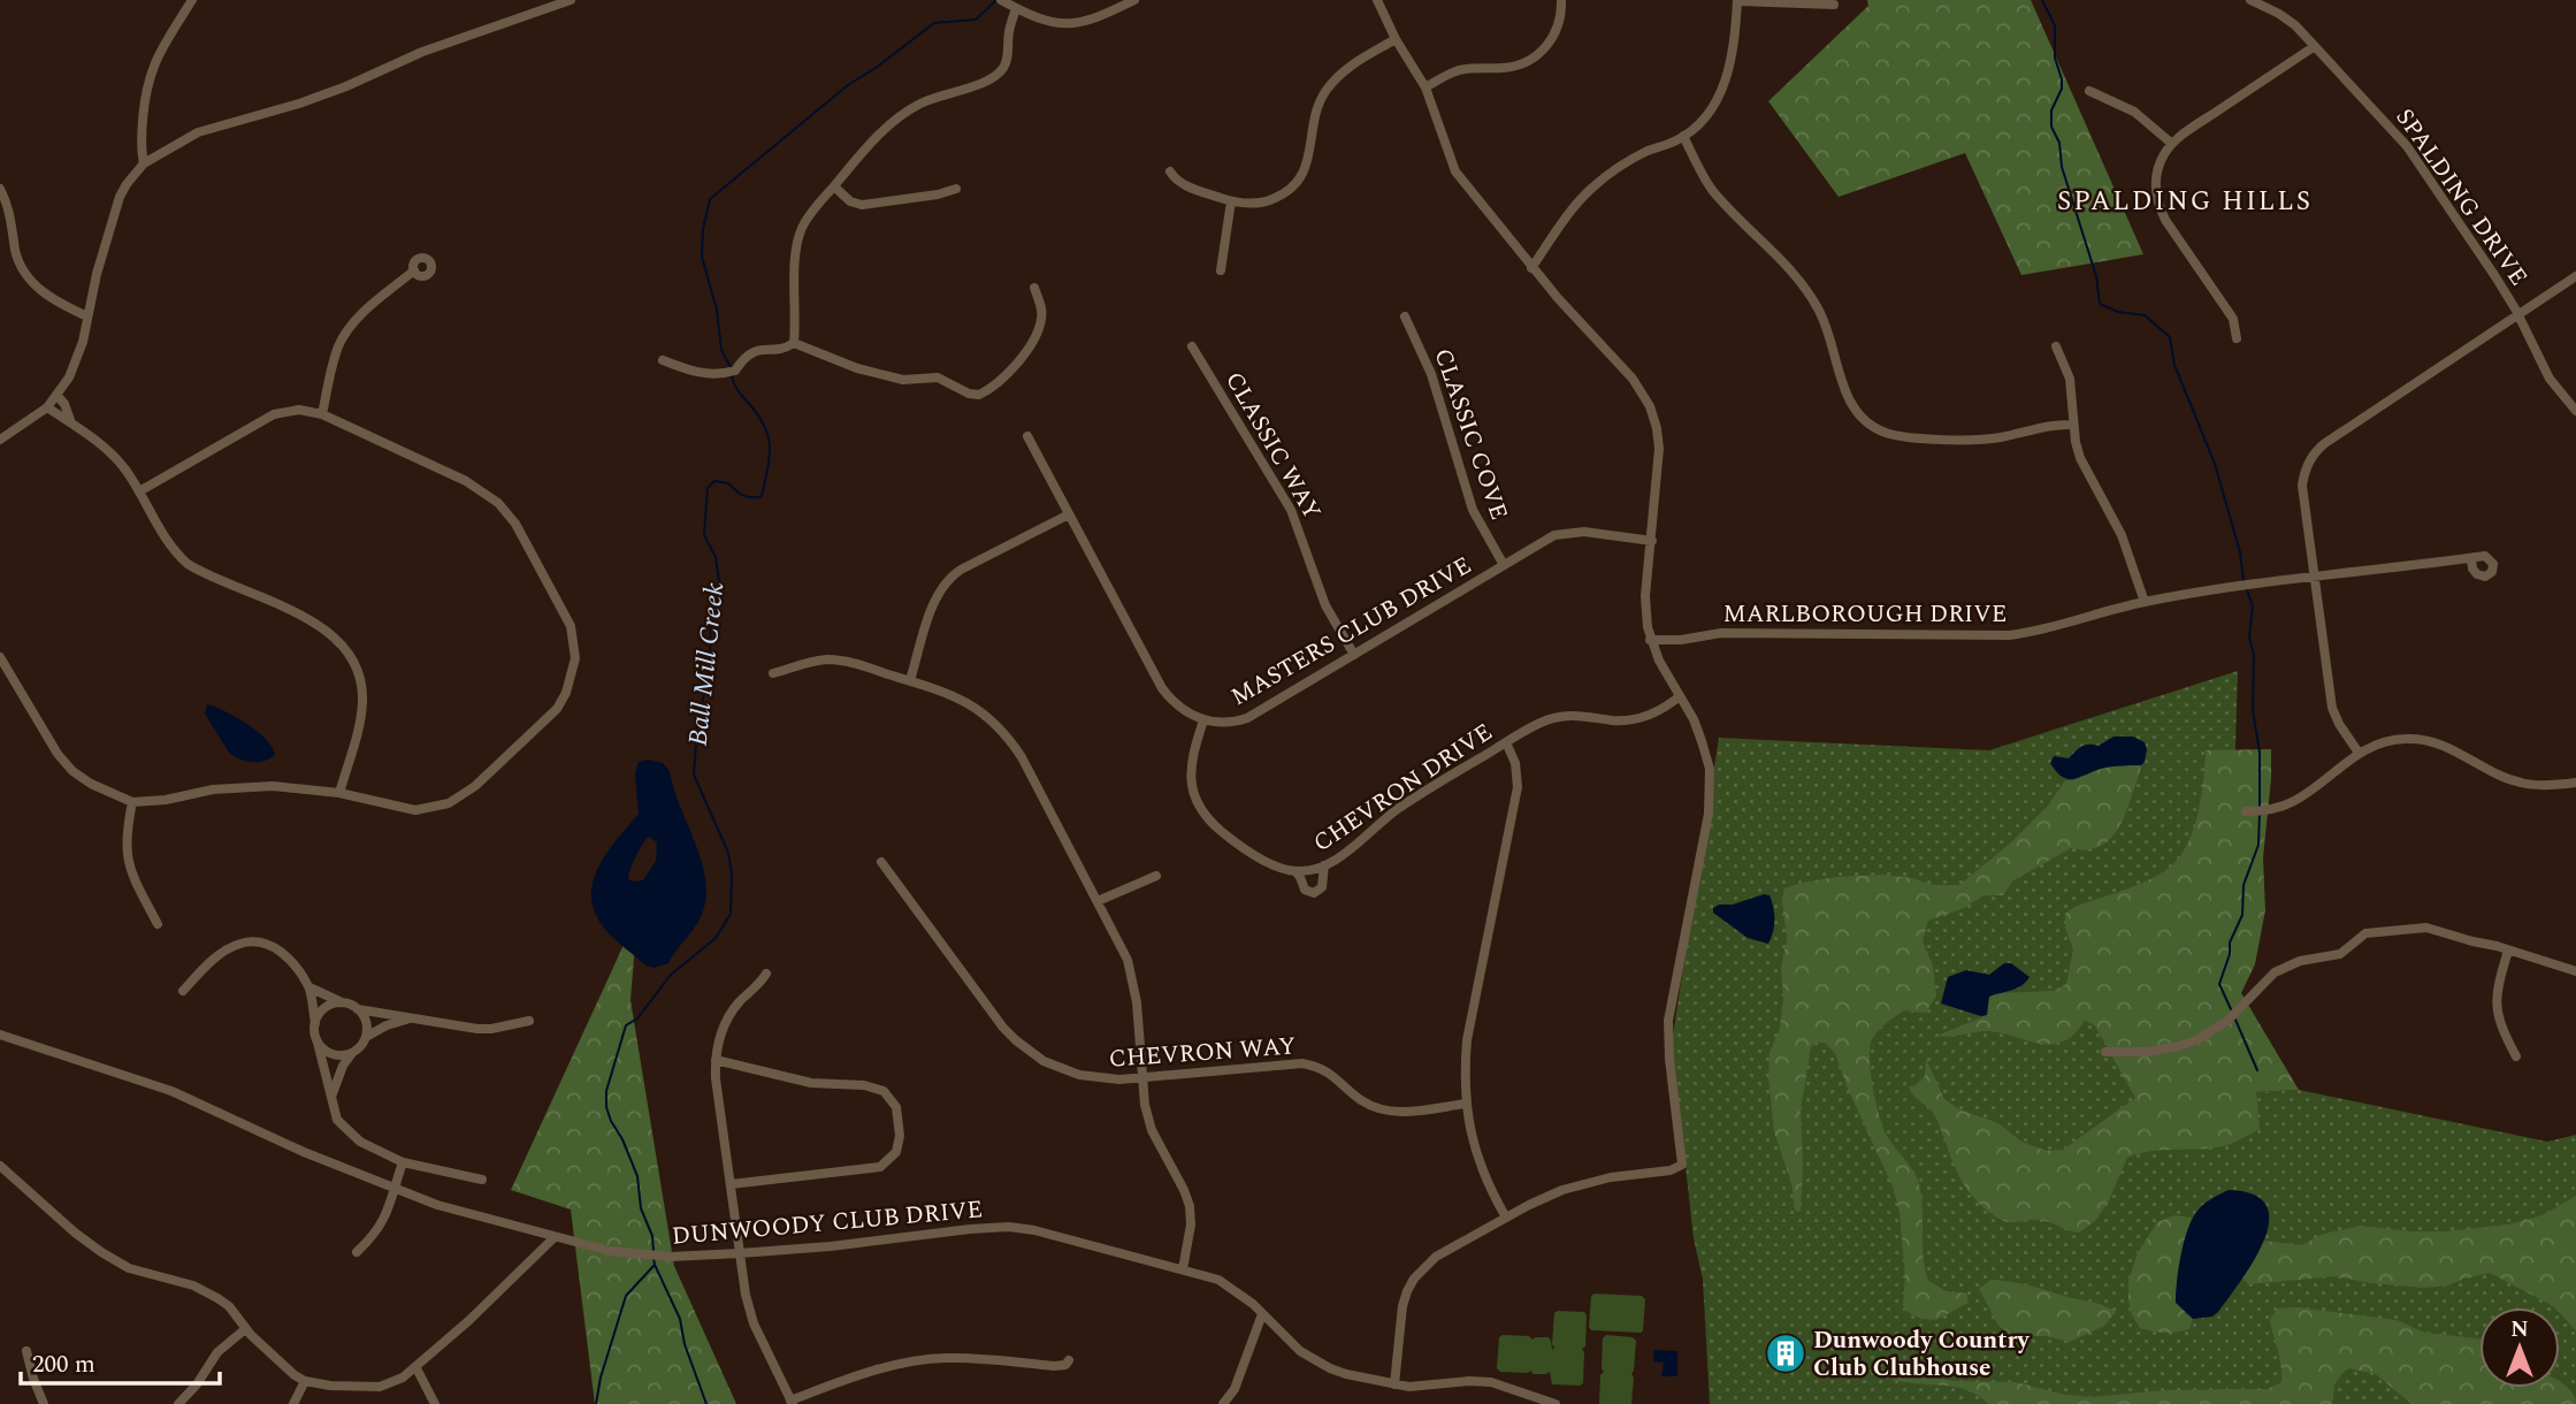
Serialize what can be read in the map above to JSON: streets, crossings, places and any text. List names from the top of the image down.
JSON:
{
  "streets": {
    "street": [
      "SPALDING DRIVE",
      "CLASSIC COVE",
      "CLASSIC WAY",
      "MARLBOROUGH DRIVE",
      "MASTERS CLUB DRIVE",
      "CHEVRON DRIVE",
      "CHEVRON WAY",
      "DUNWOODY CLUB DRIVE"
    ]
  },
  "crossings": [
    ["CLASSIC COVE", "MASTERS CLUB DRIVE"],
    ["CLASSIC WAY", "MASTERS CLUB DRIVE"],
    ["MASTERS CLUB DRIVE", "CHEVRON DRIVE"]
  ],
  "districts": ["SPALDING HILLS"],
  "water": ["Ball Mill Creek"],
  "places": {
    "building": ["Dunwoody Country Club Clubhouse"]
  },
  "scale_bar": "200 m",
  "north": "top"
}
